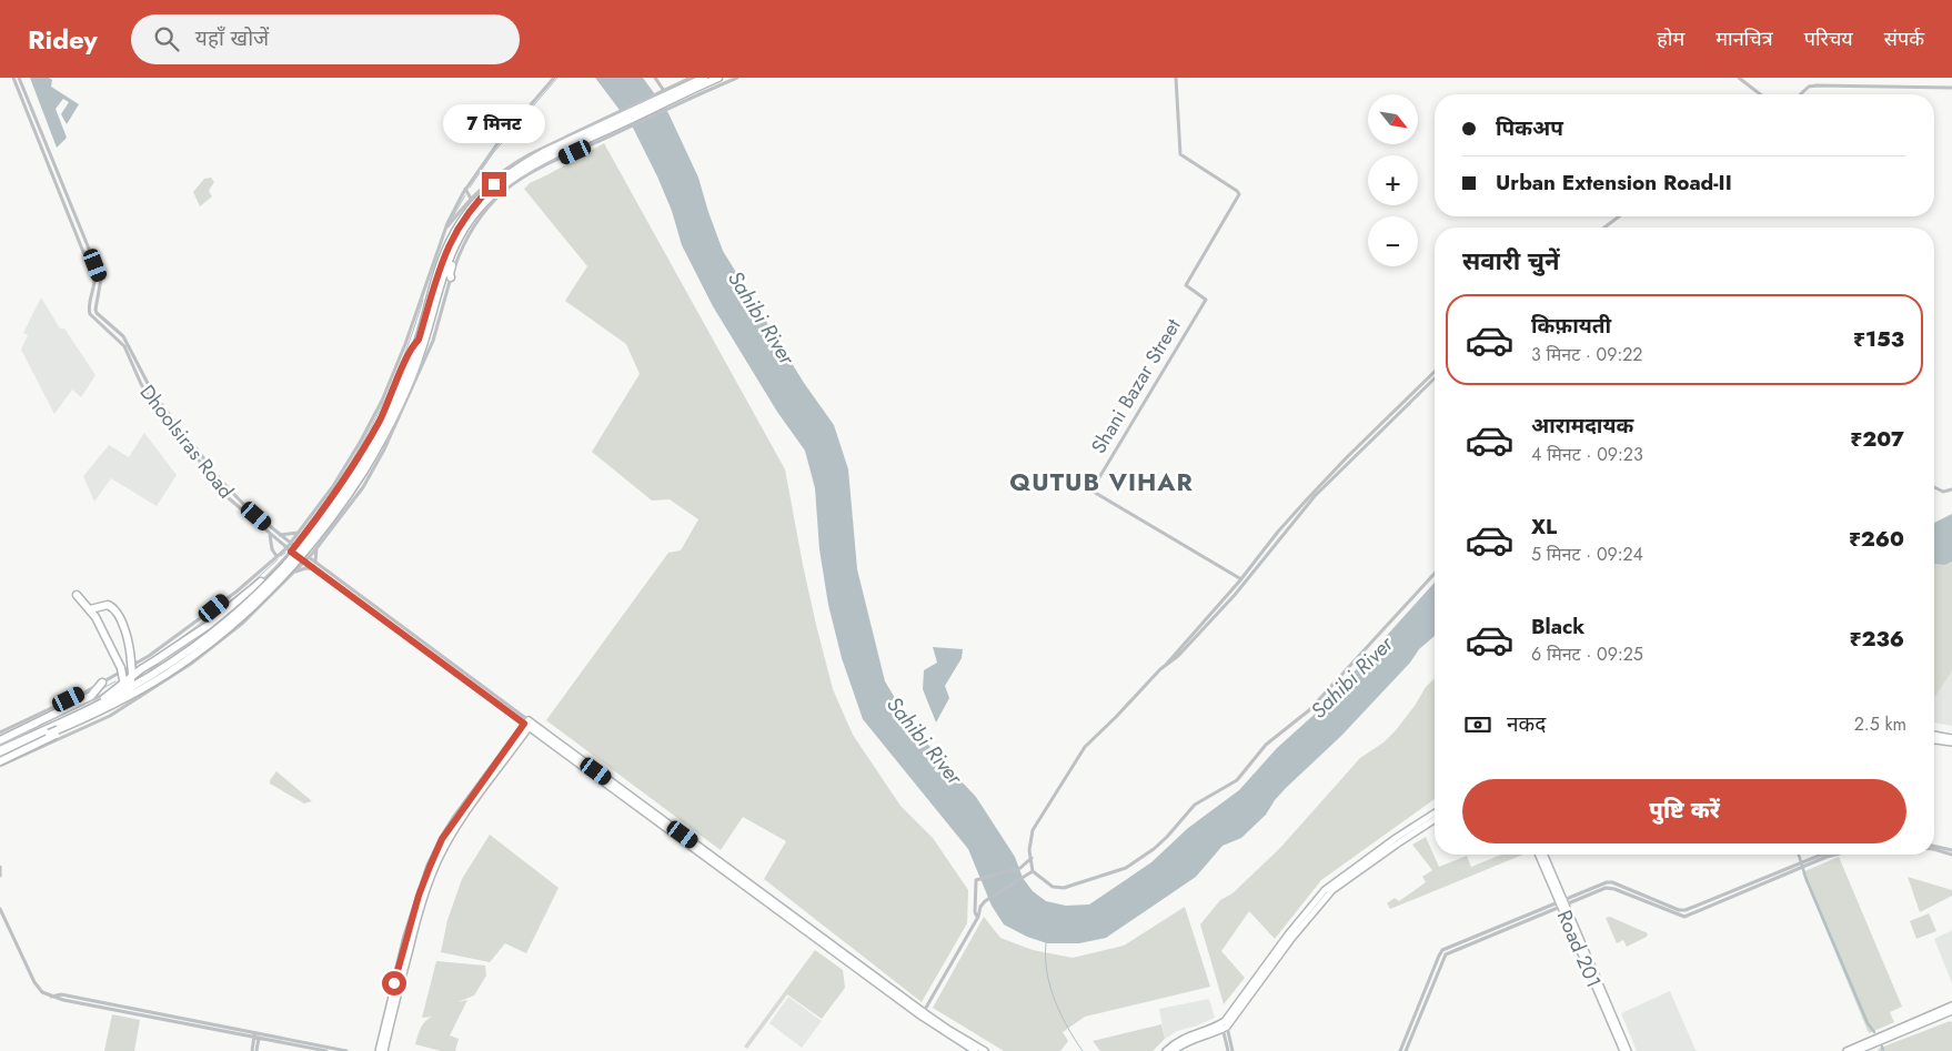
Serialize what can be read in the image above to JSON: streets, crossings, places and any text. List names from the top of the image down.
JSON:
{
  "streets": {
    "main road": ["Road 201"],
    "street": ["Shani Bazar Street", "Dhoolsiras Road"]
  },
  "districts": ["QUTUB VIHAR"],
  "water": ["Sahibi River"],
  "north": "bottom right",
  "page": {
    "header": "Ridey",
    "search": "यहाँ खोजें",
    "nav": [
      "होम",
      "मानचित्र",
      "परिचय",
      "संपर्क"
    ],
    "map_buttons": ["+", "−"],
    "banner": ["पिकअप", "Urban Extension Road-II"],
    "bubble": "7 मिनट",
    "heading": "सवारी चुनें",
    "list": [
      {
        "name": "किफ़ायती",
        "note": "3 मिनट · 09:22",
        "value": "₹153"
      },
      {
        "name": "आरामदायक",
        "note": "4 मिनट · 09:23",
        "value": "₹207"
      },
      {
        "name": "XL",
        "note": "5 मिनट · 09:24",
        "value": "₹260"
      },
      {
        "name": "Black",
        "note": "6 मिनट · 09:25",
        "value": "₹236"
      }
    ],
    "pay": ["नकद", "2.5 km"],
    "buttons": "पुष्टि करें"
  }
}
